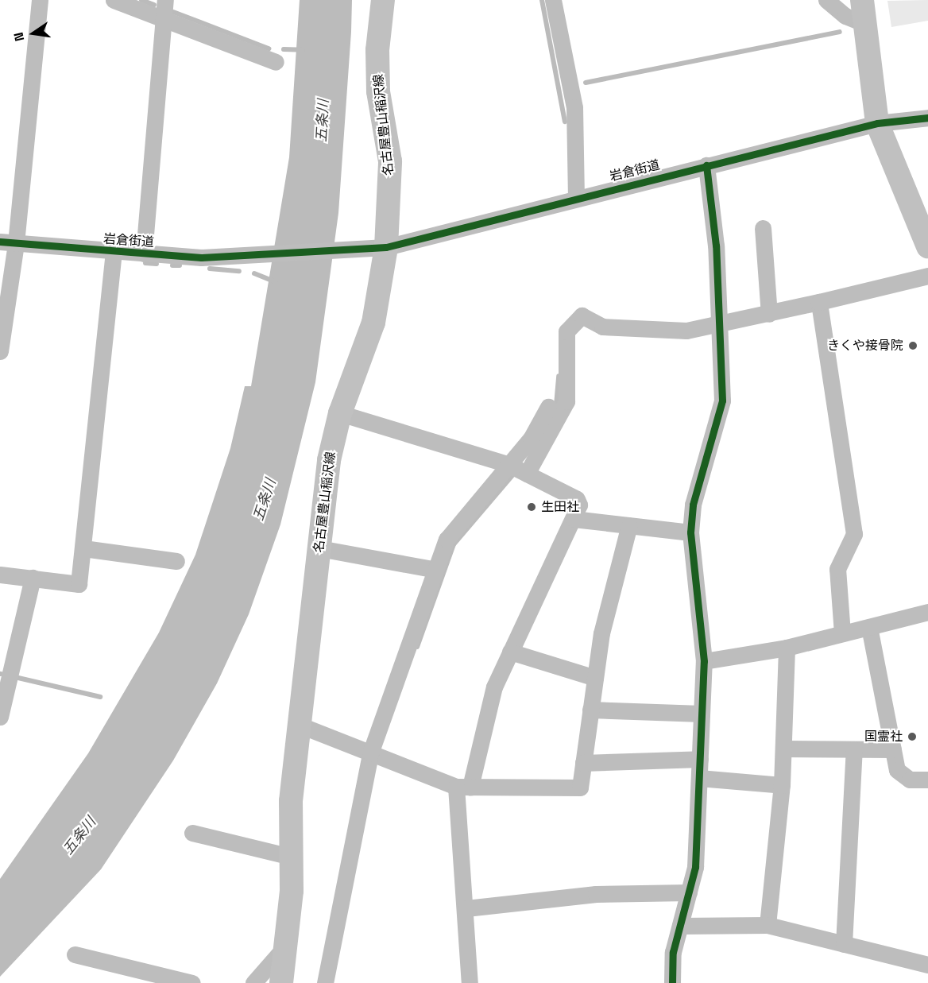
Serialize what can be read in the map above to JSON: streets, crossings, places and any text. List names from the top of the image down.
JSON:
{
  "streets": {
    "main road": ["名古屋豊山稲沢線"],
    "street": ["岩倉街道"]
  },
  "crossings": [
    ["名古屋豊山稲沢線", "岩倉街道"]
  ],
  "water": ["五条川"],
  "places": ["きくや接骨院", "生田社", "国霊社"],
  "north": "left"
}
